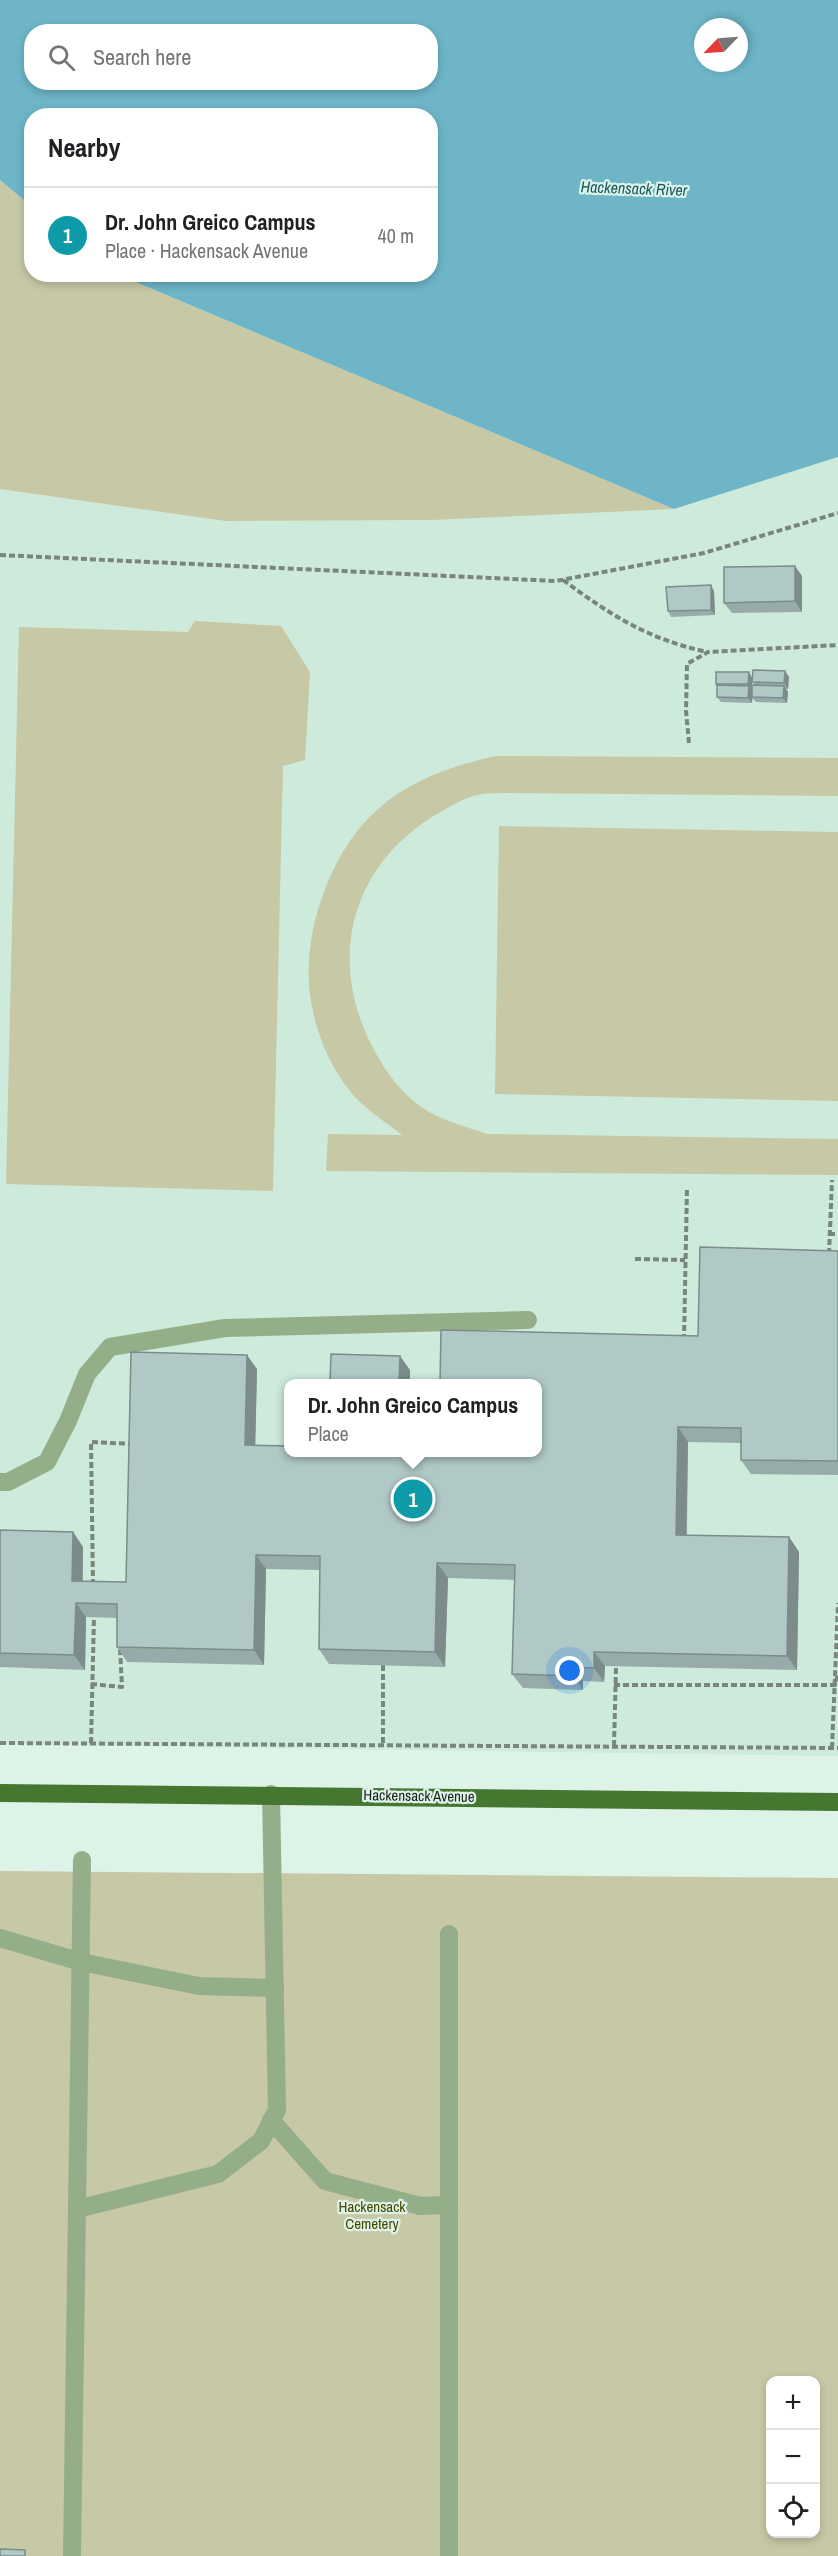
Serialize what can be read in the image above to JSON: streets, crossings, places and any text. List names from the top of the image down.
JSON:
{
  "streets": {
    "main road": ["Hackensack Avenue"]
  },
  "water": ["Hackensack River"],
  "parks": ["Hackensack Cemetery"],
  "north": "bottom left",
  "page": {
    "search": "Search here",
    "heading": "Nearby",
    "list": [
      {
        "mark": "1",
        "name": "Dr. John Greico Campus",
        "note": "Place · Hackensack Avenue",
        "value": "40 m"
      }
    ],
    "popup": ["Dr. John Greico Campus", "Place"],
    "pins": "1",
    "map_buttons": ["+", "−"]
  }
}
